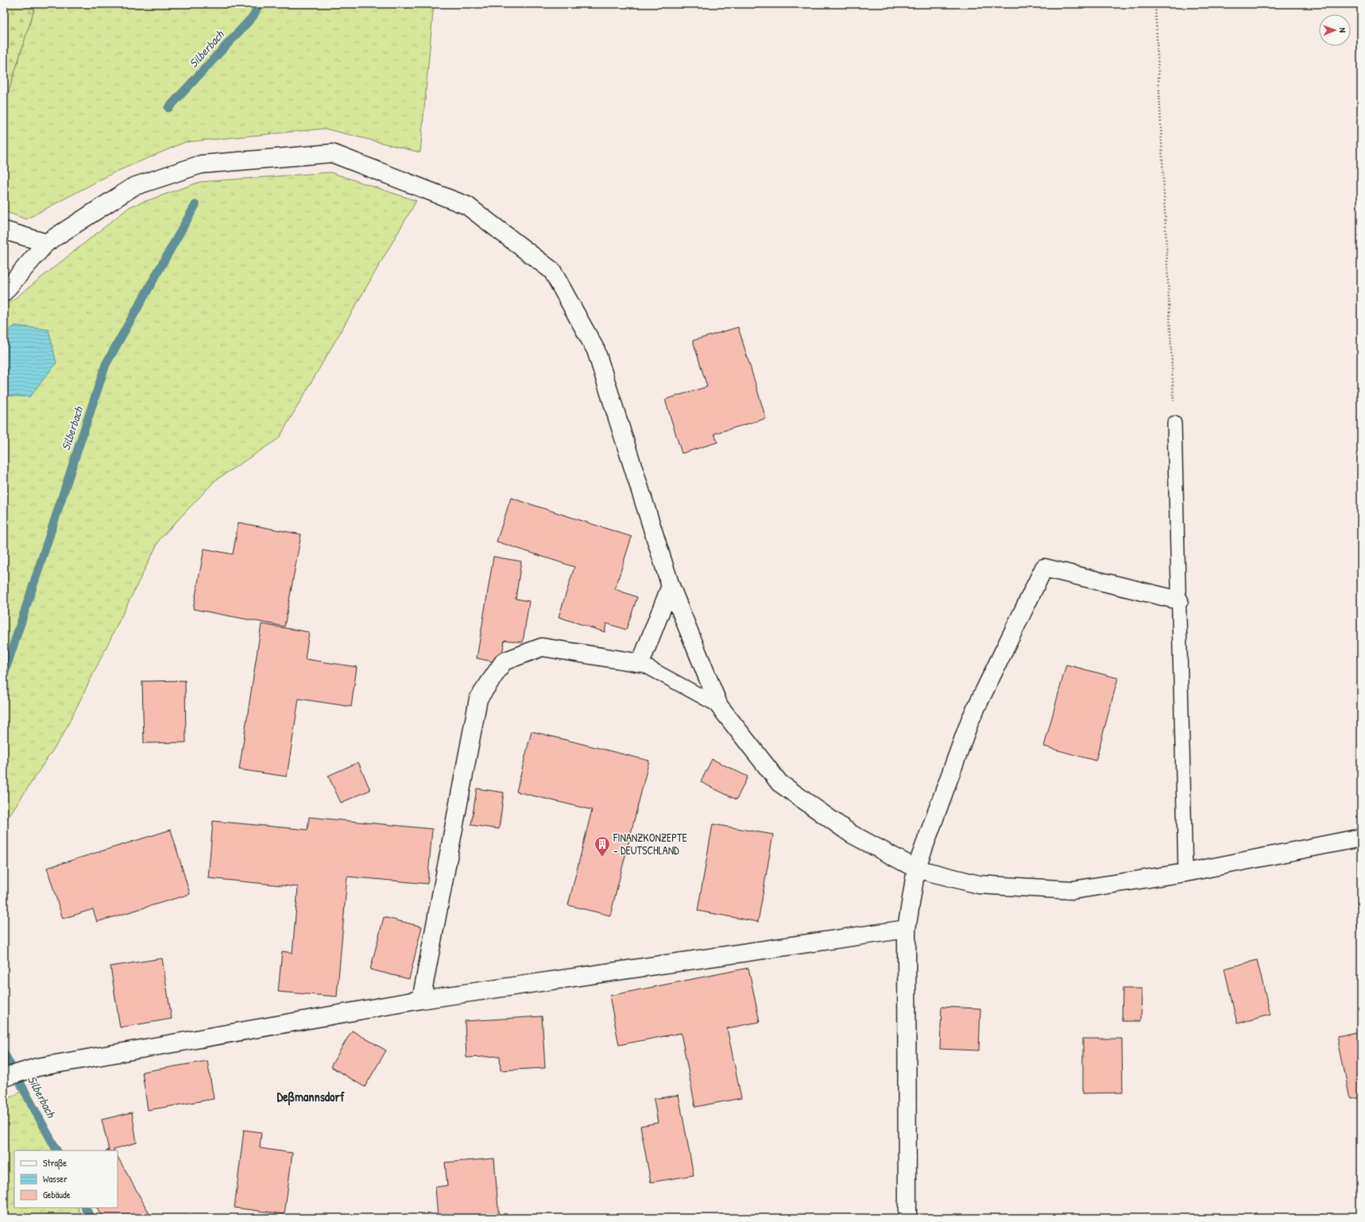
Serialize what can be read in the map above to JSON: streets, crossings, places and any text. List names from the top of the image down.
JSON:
{
  "districts": ["Deßmannsdorf"],
  "water": ["Silberbach"],
  "places": {
    "building": ["FINANZKONZEPTE - DEUTSCHLAND"]
  },
  "legend": ["Straße", "Wasser", "Gebäude"],
  "north": "right"
}
